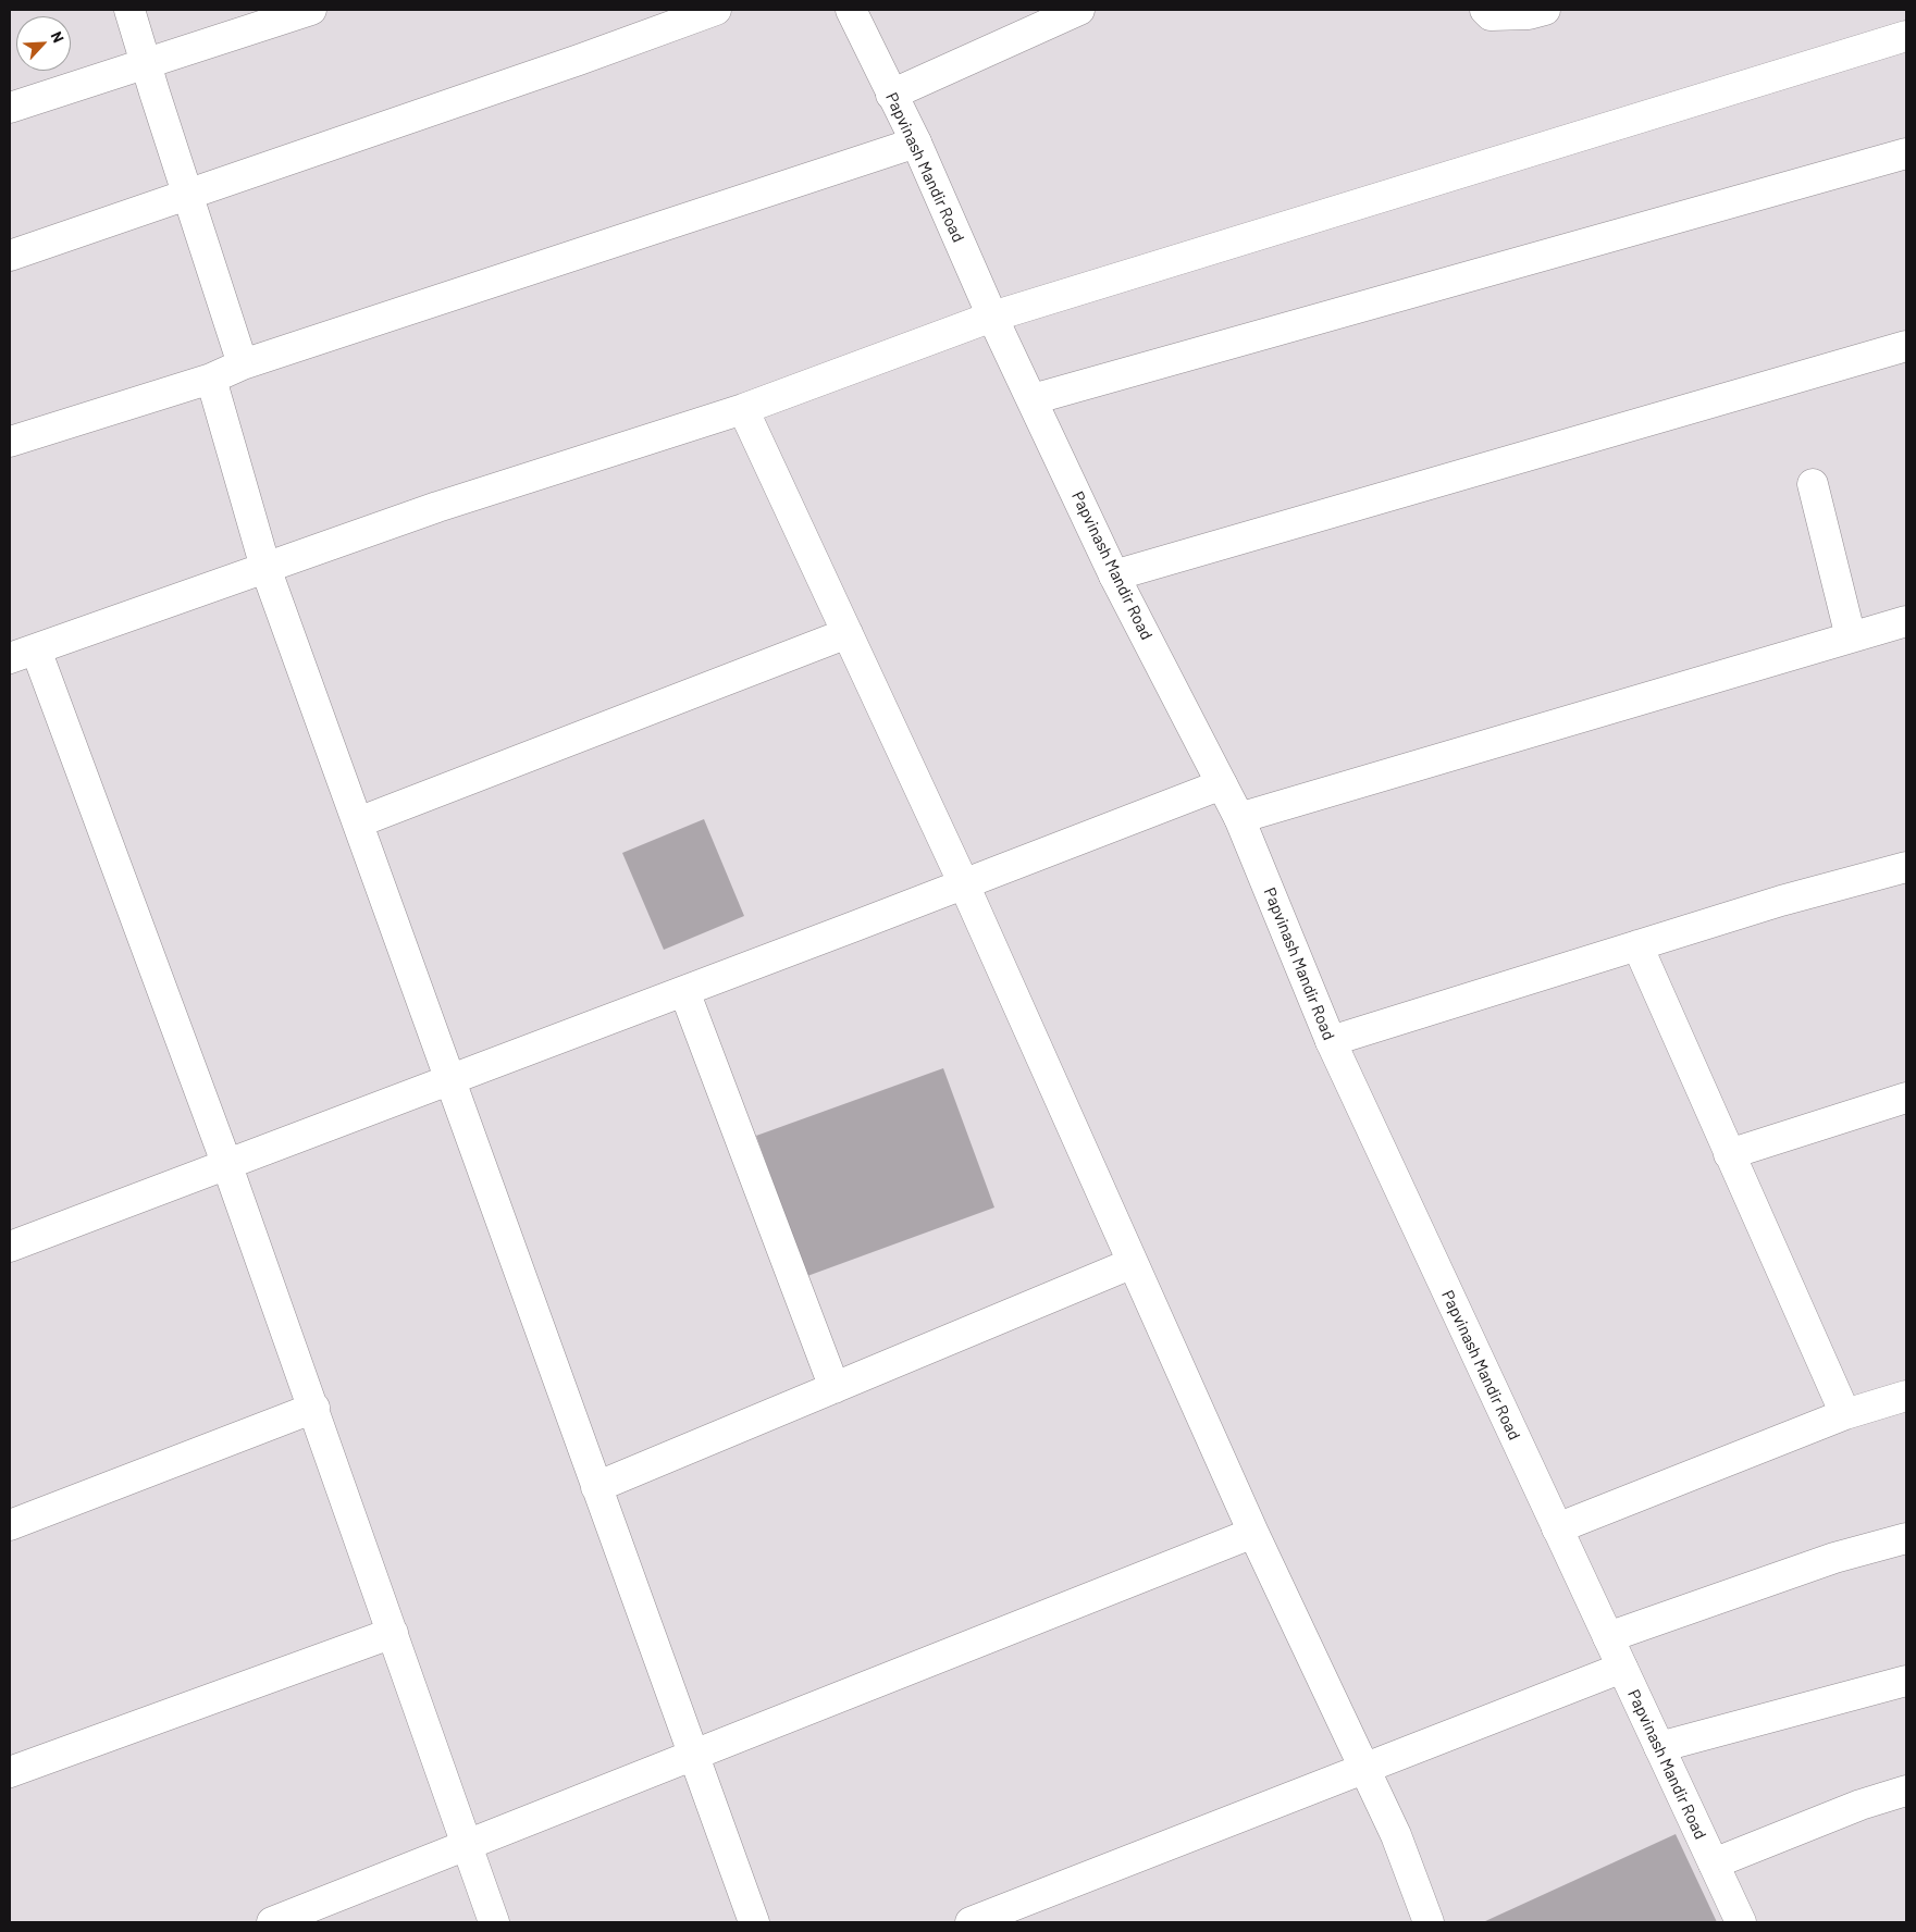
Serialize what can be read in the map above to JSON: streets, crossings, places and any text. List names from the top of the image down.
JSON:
{
  "streets": {
    "street": ["Papvinash Mandir Road"]
  },
  "north": "top right"
}
